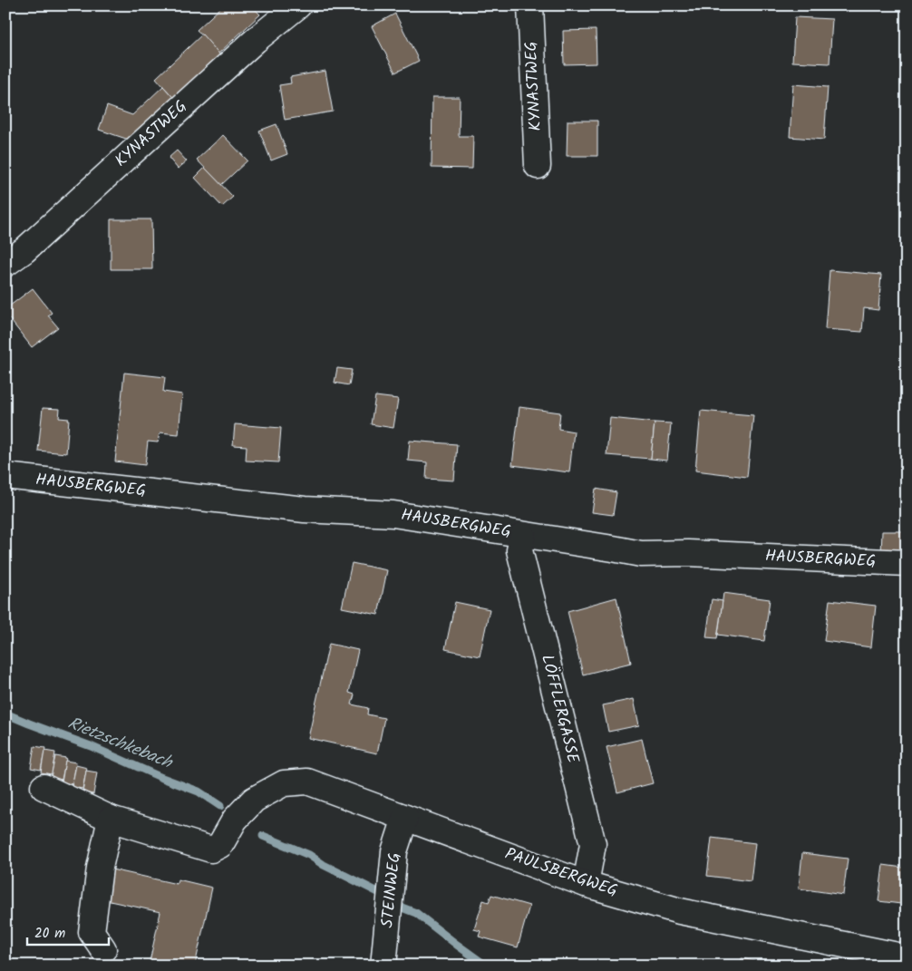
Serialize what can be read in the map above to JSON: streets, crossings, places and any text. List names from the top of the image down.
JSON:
{
  "streets": {
    "street": [
      "KYNASTWEG",
      "HAUSBERGWEG",
      "LÖFFLERGASSE",
      "PAULSBERGWEG",
      "STEINWEG"
    ]
  },
  "crossings": [
    ["HAUSBERGWEG", "LÖFFLERGASSE"],
    ["LÖFFLERGASSE", "PAULSBERGWEG"],
    ["PAULSBERGWEG", "STEINWEG"]
  ],
  "water": ["Rietzschkebach"],
  "scale_bar": "20 m"
}
